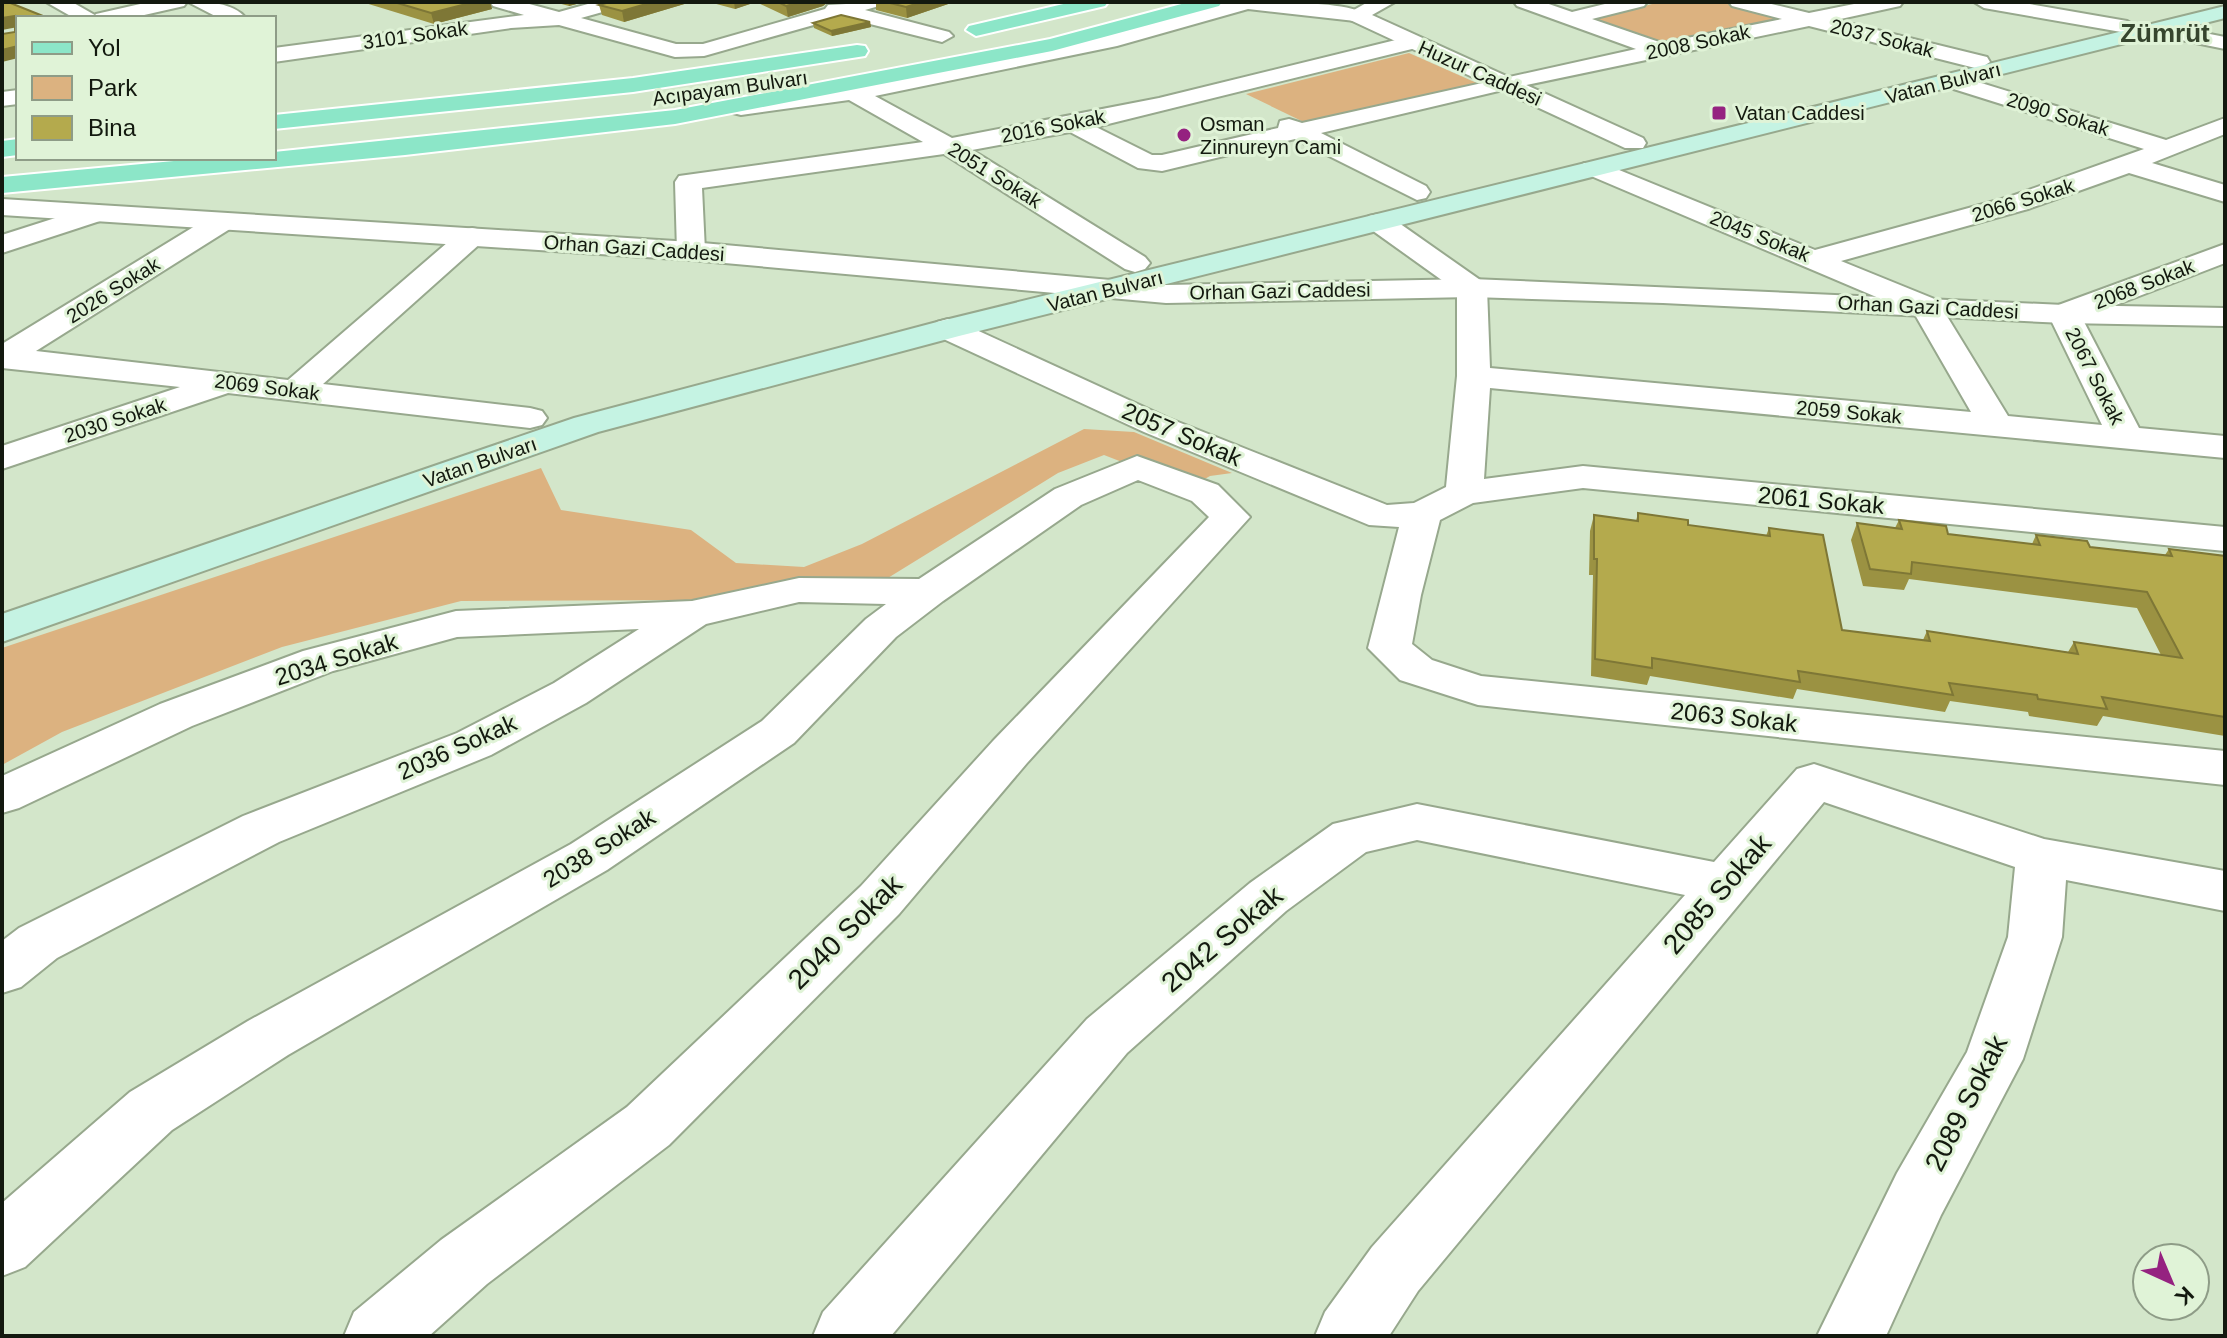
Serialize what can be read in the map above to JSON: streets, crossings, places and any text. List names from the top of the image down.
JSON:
{
  "streets": {
    "main road": ["Vatan Bulvarı", "Acıpayam Bulvarı"],
    "street": [
      "3101 Sokak",
      "2037 Sokak",
      "2008 Sokak",
      "Huzur Caddesi",
      "2090 Sokak",
      "2016 Sokak",
      "2051 Sokak",
      "2066 Sokak",
      "2045 Sokak",
      "Orhan Gazi Caddesi",
      "2068 Sokak",
      "2026 Sokak",
      "2067 Sokak",
      "2069 Sokak",
      "2059 Sokak",
      "2030 Sokak",
      "2057 Sokak",
      "2061 Sokak",
      "2034 Sokak",
      "2063 Sokak",
      "2036 Sokak",
      "2038 Sokak",
      "2085 Sokak",
      "2040 Sokak",
      "2042 Sokak",
      "2089 Sokak"
    ]
  },
  "crossings": [
    ["2037 Sokak", "2008 Sokak"],
    ["2037 Sokak", "Vatan Bulvarı"],
    ["2008 Sokak", "Huzur Caddesi"],
    ["2008 Sokak", "2016 Sokak"],
    ["Huzur Caddesi", "Vatan Bulvarı"],
    ["Huzur Caddesi", "2016 Sokak"],
    ["Vatan Bulvarı", "2090 Sokak"],
    ["Vatan Bulvarı", "2051 Sokak"],
    ["Vatan Bulvarı", "2045 Sokak"],
    ["Vatan Bulvarı", "Orhan Gazi Caddesi"],
    ["Vatan Bulvarı", "2069 Sokak"],
    ["Vatan Bulvarı", "2057 Sokak"],
    ["2090 Sokak", "2066 Sokak"],
    ["2016 Sokak", "2051 Sokak"],
    ["2016 Sokak", "Orhan Gazi Caddesi"],
    ["2066 Sokak", "2045 Sokak"],
    ["2045 Sokak", "Orhan Gazi Caddesi"],
    ["Orhan Gazi Caddesi", "2068 Sokak"],
    ["Orhan Gazi Caddesi", "2026 Sokak"],
    ["Orhan Gazi Caddesi", "2067 Sokak"],
    ["2068 Sokak", "2067 Sokak"],
    ["2026 Sokak", "2069 Sokak"],
    ["2067 Sokak", "2059 Sokak"],
    ["2069 Sokak", "2030 Sokak"],
    ["2057 Sokak", "2061 Sokak"],
    ["2057 Sokak", "2063 Sokak"],
    ["2061 Sokak", "2063 Sokak"],
    ["2034 Sokak", "2036 Sokak"],
    ["2036 Sokak", "2038 Sokak"],
    ["2038 Sokak", "2040 Sokak"],
    ["2085 Sokak", "2042 Sokak"],
    ["2085 Sokak", "2089 Sokak"]
  ],
  "districts": ["Zümrüt"],
  "places": {
    "transit": ["Vatan Caddesi"],
    "other": ["Osman Zinnureyn Cami"]
  },
  "legend": ["Yol", "Park", "Bina"],
  "north": "bottom right"
}
